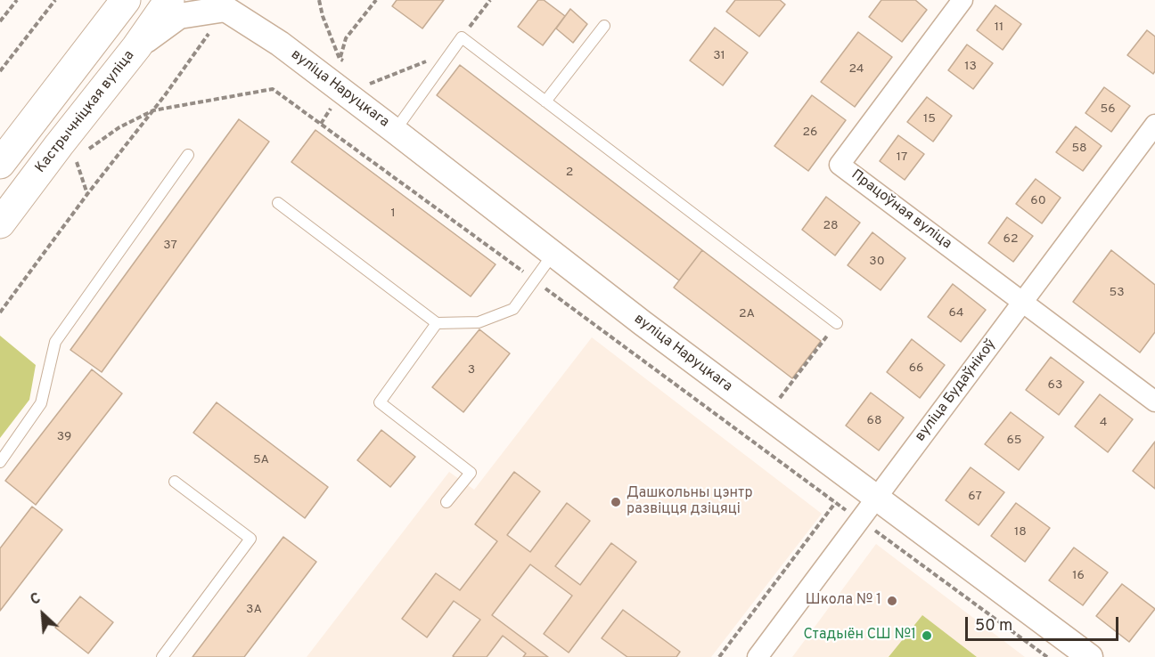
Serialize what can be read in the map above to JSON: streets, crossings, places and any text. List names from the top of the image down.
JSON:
{
  "streets": {
    "main road": ["Кастрычніцкая вуліца"],
    "street": ["вуліца Наруцкага", "Працоўная вуліца", "вуліца Будаўнікоў"]
  },
  "crossings": [
    ["вуліца Наруцкага", "вуліца Будаўнікоў"],
    ["Працоўная вуліца", "вуліца Будаўнікоў"]
  ],
  "places": ["Дашкольны цэнтр развіцця дзіцяці", "Школа № 1", "Стадыён СШ №1"],
  "house_numbers": [
    "11",
    "31",
    "13",
    "24",
    "56",
    "15",
    "26",
    "58",
    "17",
    "2",
    "60",
    "1",
    "28",
    "62",
    "37",
    "30",
    "53",
    "64",
    "2А",
    "66",
    "3",
    "63",
    "68",
    "4",
    "39",
    "65",
    "5А",
    "67",
    "18",
    "16",
    "3А"
  ],
  "scale_bar": "50 m",
  "north": "top left"
}
